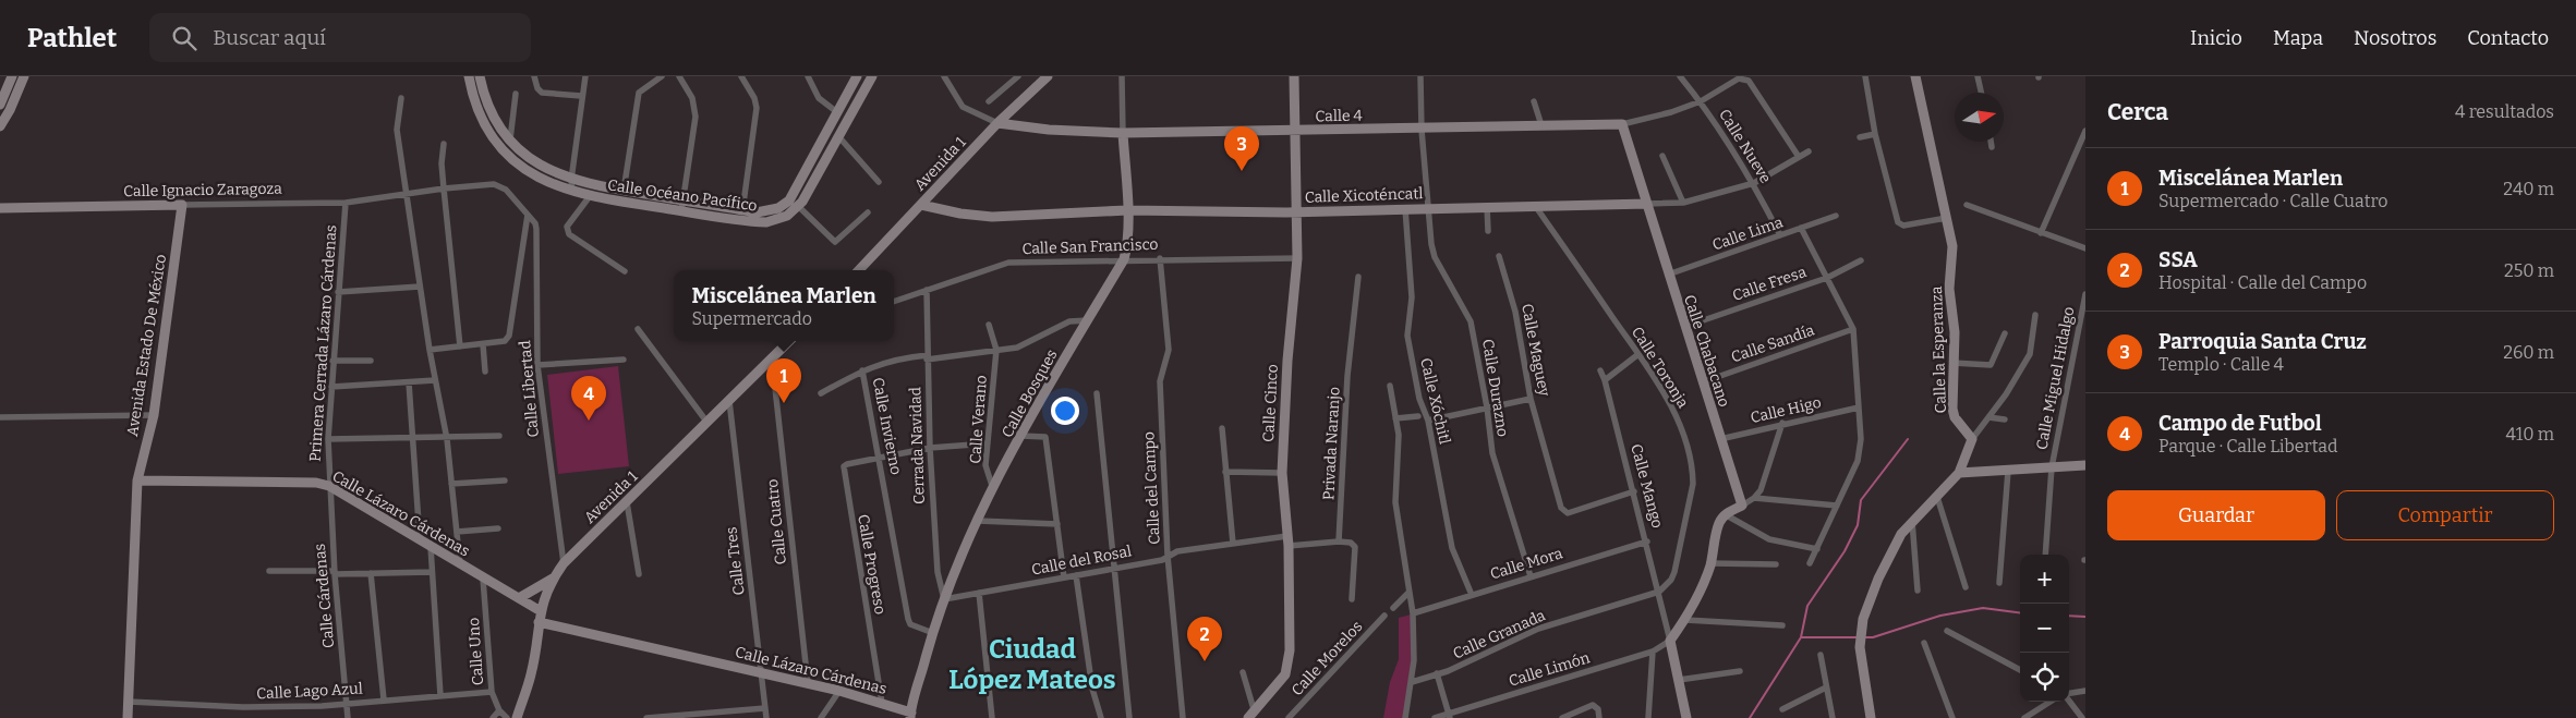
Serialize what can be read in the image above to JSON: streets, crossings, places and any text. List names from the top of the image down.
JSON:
{
  "streets": {
    "street": [
      "Calle 4",
      "Calle Nueve",
      "Avenida 1",
      "Calle Ignacio Zaragoza",
      "Calle Océano Pacífico",
      "Calle Xicoténcatl",
      "Calle Lima",
      "Calle San Francisco",
      "Calle Fresa",
      "Primera Cerrada Lázaro Cárdenas",
      "Calle Sandía",
      "Avenida Estado De México",
      "Calle Maguey",
      "Calle la Esperanza",
      "Calle Chabacano",
      "Calle Toronja",
      "Calle Miguel Hidalgo",
      "Calle Durazno",
      "Calle Libertad",
      "Calle Bosques",
      "Calle Xóchitl",
      "Calle Cinco",
      "Calle Higo",
      "Calle Verano",
      "Calle Invierno",
      "Privada Naranjo",
      "Cerrada Navidad",
      "Calle Mango",
      "Calle del Campo",
      "Calle Lázaro Cárdenas",
      "Calle Cuatro",
      "Calle del Rosal",
      "Calle Tres",
      "Calle Mora",
      "Calle Progreso",
      "Calle Cárdenas",
      "Calle Granada",
      "Calle Uno",
      "Calle Morelos",
      "Calle Limón",
      "Calle Lago Azul"
    ]
  },
  "crossings": [
    ["Calle 4", "Calle Nueve"],
    ["Calle 4", "Avenida 1"],
    ["Calle 4", "Calle Xicoténcatl"],
    ["Calle 4", "Calle Chabacano"],
    ["Calle 4", "Calle Durazno"],
    ["Calle 4", "Calle Bosques"],
    ["Calle 4", "Calle Cinco"],
    ["Calle Nueve", "Calle Xicoténcatl"],
    ["Calle Nueve", "Calle Lima"],
    ["Avenida 1", "Calle Xicoténcatl"],
    ["Avenida 1", "Calle Libertad"],
    ["Avenida 1", "Calle Lázaro Cárdenas"],
    ["Avenida 1", "Calle Cuatro"],
    ["Avenida 1", "Calle Tres"],
    ["Calle Ignacio Zaragoza", "Primera Cerrada Lázaro Cárdenas"],
    ["Calle Ignacio Zaragoza", "Avenida Estado De México"],
    ["Calle Ignacio Zaragoza", "Calle Libertad"],
    ["Calle Xicoténcatl", "Calle Chabacano"],
    ["Calle Xicoténcatl", "Calle Toronja"],
    ["Calle Xicoténcatl", "Calle Durazno"],
    ["Calle Xicoténcatl", "Calle Bosques"],
    ["Calle Xicoténcatl", "Calle Xóchitl"],
    ["Calle Xicoténcatl", "Calle Cinco"],
    ["Calle Lima", "Calle Chabacano"],
    ["Calle San Francisco", "Calle Bosques"],
    ["Calle San Francisco", "Calle Cinco"],
    ["Calle San Francisco", "Cerrada Navidad"],
    ["Calle San Francisco", "Calle del Campo"],
    ["Calle Fresa", "Calle Chabacano"],
    ["Primera Cerrada Lázaro Cárdenas", "Calle Lázaro Cárdenas"],
    ["Primera Cerrada Lázaro Cárdenas", "Calle Cárdenas"],
    ["Calle Sandía", "Calle Chabacano"],
    ["Avenida Estado De México", "Calle Lázaro Cárdenas"],
    ["Avenida Estado De México", "Calle Lago Azul"],
    ["Calle Maguey", "Calle Mango"],
    ["Calle Chabacano", "Calle Higo"],
    ["Calle Toronja", "Calle Mango"],
    ["Calle Toronja", "Calle Granada"],
    ["Calle Durazno", "Calle Mora"],
    ["Calle Bosques", "Calle Verano"],
    ["Calle Bosques", "Calle Invierno"],
    ["Calle Bosques", "Cerrada Navidad"],
    ["Calle Bosques", "Calle Lázaro Cárdenas"],
    ["Calle Bosques", "Calle del Rosal"],
    ["Calle Xóchitl", "Calle Mora"],
    ["Calle Cinco", "Calle del Rosal"],
    ["Calle Verano", "Calle Progreso"],
    ["Calle Invierno", "Calle Progreso"],
    ["Privada Naranjo", "Calle del Rosal"],
    ["Cerrada Navidad", "Calle del Rosal"],
    ["Cerrada Navidad", "Calle Progreso"],
    ["Calle Mango", "Calle Mora"],
    ["Calle Mango", "Calle Granada"],
    ["Calle Mango", "Calle Limón"],
    ["Calle del Campo", "Calle del Rosal"],
    ["Calle Lázaro Cárdenas", "Calle Cuatro"],
    ["Calle Lázaro Cárdenas", "Calle Tres"],
    ["Calle Lázaro Cárdenas", "Calle Progreso"],
    ["Calle Lázaro Cárdenas", "Calle Cárdenas"],
    ["Calle Lázaro Cárdenas", "Calle Uno"],
    ["Calle Cárdenas", "Calle Lago Azul"],
    ["Calle Uno", "Calle Lago Azul"]
  ],
  "districts": ["Ciudad López Mateos"],
  "north": "right",
  "page": {
    "header": "Pathlet",
    "search": "Buscar aquí",
    "nav": [
      "Inicio",
      "Mapa",
      "Nosotros",
      "Contacto"
    ],
    "heading": ["Cerca", "4 resultados"],
    "pins": [
      "3",
      "1",
      "4",
      "2"
    ],
    "list": [
      {
        "mark": "1",
        "name": "Miscelánea Marlen",
        "note": "Supermercado · Calle Cuatro",
        "value": "240 m"
      },
      {
        "mark": "2",
        "name": "SSA",
        "note": "Hospital · Calle del Campo",
        "value": "250 m"
      },
      {
        "mark": "3",
        "name": "Parroquia Santa Cruz",
        "note": "Templo · Calle 4",
        "value": "260 m"
      },
      {
        "mark": "4",
        "name": "Campo de Futbol",
        "note": "Parque · Calle Libertad",
        "value": "410 m"
      }
    ],
    "popup": ["Miscelánea Marlen", "Supermercado"],
    "buttons": ["Guardar", "Compartir"],
    "map_buttons": ["+", "−"]
  }
}
